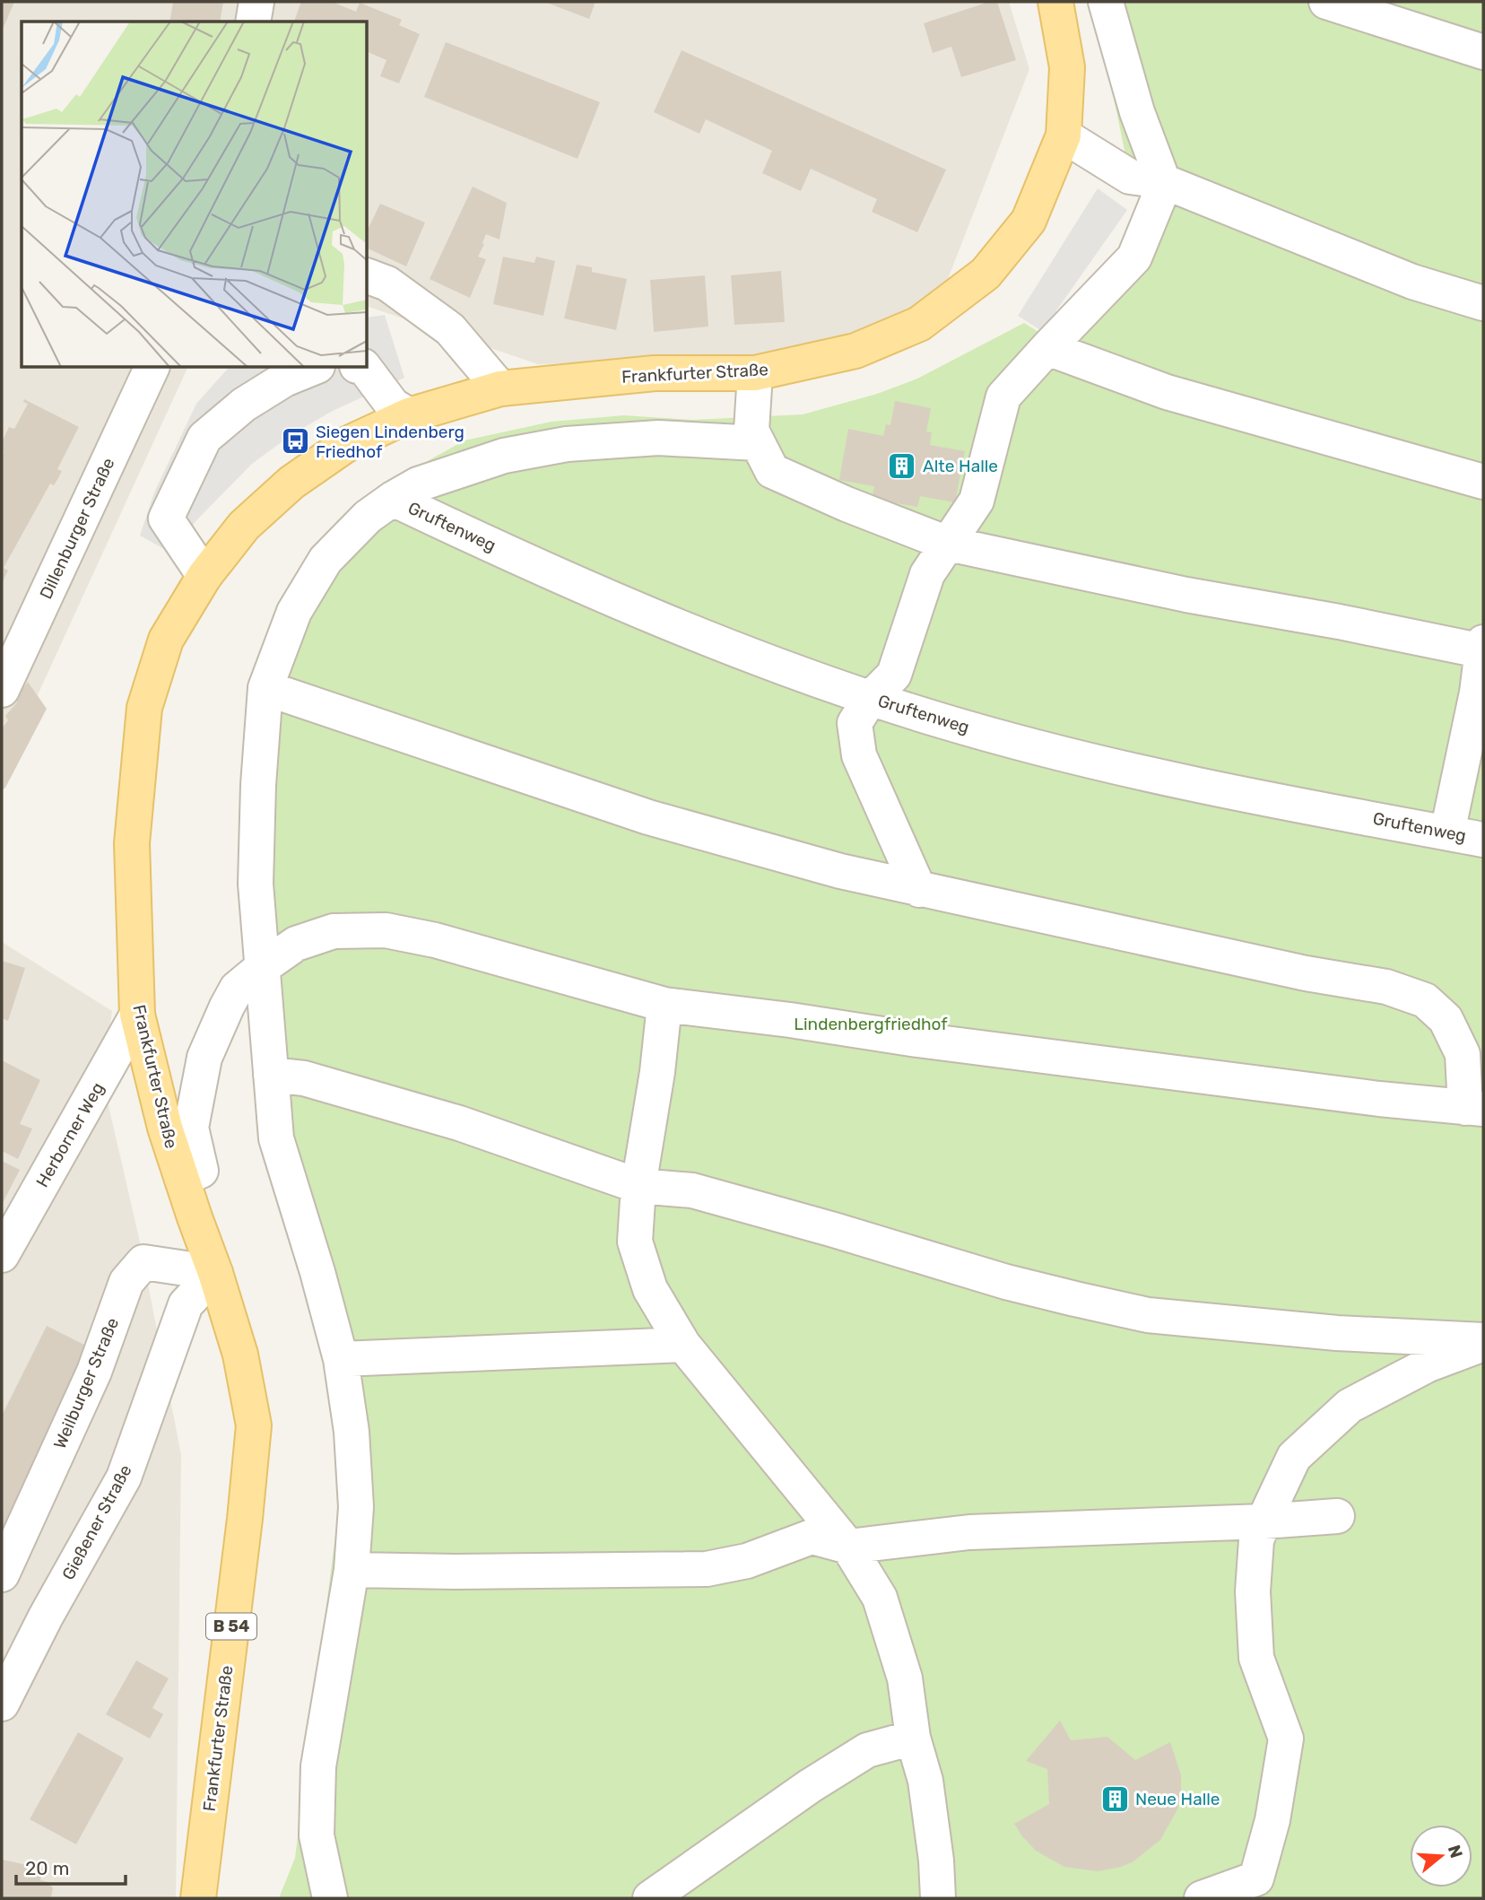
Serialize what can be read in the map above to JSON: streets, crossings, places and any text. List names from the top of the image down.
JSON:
{
  "streets": {
    "main road": ["Frankfurter Straße", "B 54"],
    "street": [
      "Gruftenweg",
      "Dillenburger Straße",
      "Herborner Weg",
      "Weilburger Straße",
      "Gießener Straße"
    ]
  },
  "crossings": [
    ["Frankfurter Straße", "Herborner Weg"],
    ["Frankfurter Straße", "Weilburger Straße"],
    ["Frankfurter Straße", "Gießener Straße"],
    ["Weilburger Straße", "Gießener Straße"]
  ],
  "parks": ["Lindenbergfriedhof"],
  "places": {
    "bus stop": ["Siegen Lindenberg Friedhof"],
    "building": ["Alte Halle", "Neue Halle"]
  },
  "scale_bar": "20 m",
  "north": "right"
}
